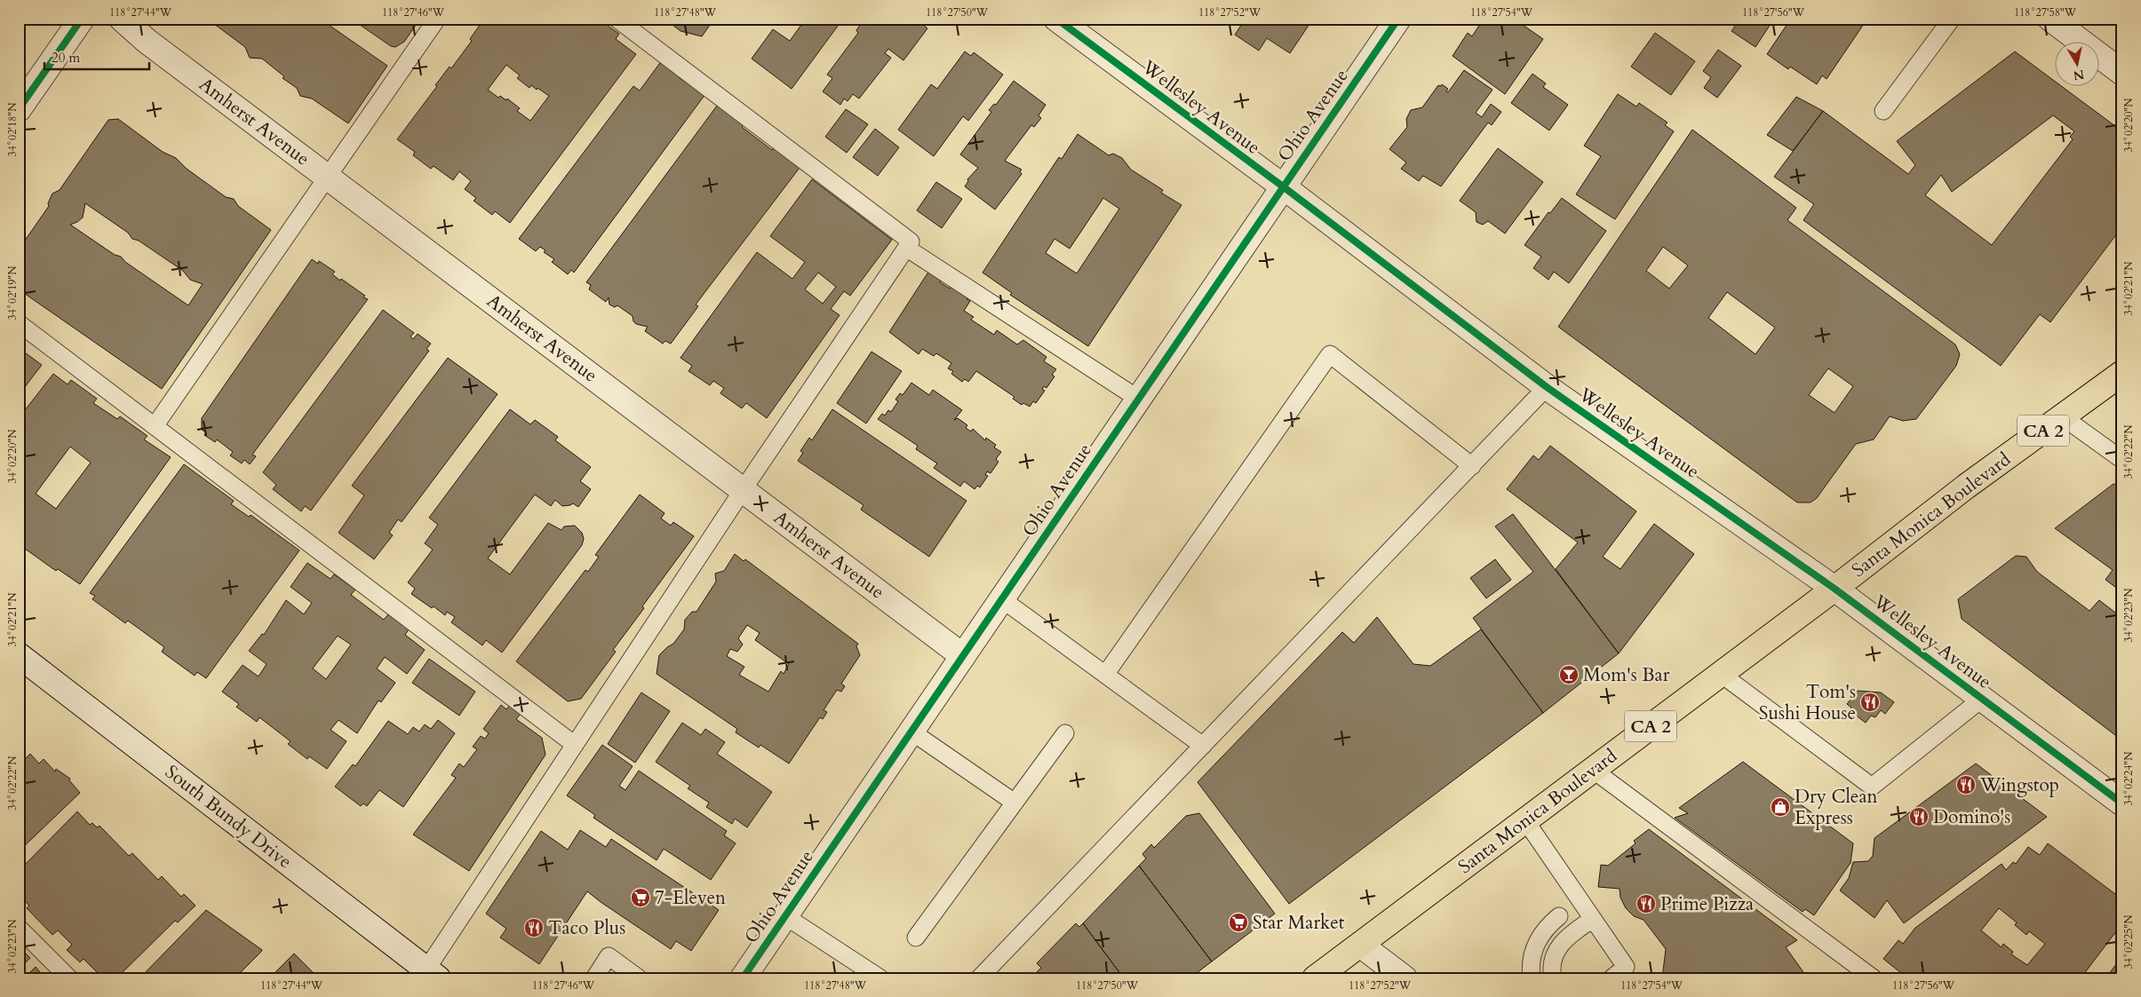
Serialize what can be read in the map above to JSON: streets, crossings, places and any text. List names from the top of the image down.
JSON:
{
  "streets": {
    "main road": ["CA 2", "Santa Monica Boulevard"],
    "street": [
      "Wellesley Avenue",
      "Ohio Avenue",
      "Amherst Avenue",
      "South Bundy Drive"
    ]
  },
  "crossings": [
    ["Wellesley Avenue", "Ohio Avenue"],
    ["Wellesley Avenue", "Santa Monica Boulevard"],
    ["Ohio Avenue", "Amherst Avenue"]
  ],
  "places": {
    "bar": ["Mom's Bar"],
    "restaurant": [
      "Tom's Sushi House",
      "Wingstop",
      "Domino's",
      "Prime Pizza",
      "Taco Plus"
    ],
    "shop": ["Dry Clean Express"],
    "supermarket": ["7-Eleven", "Star Market"]
  },
  "scale_bar": "20 m",
  "north": "bottom",
  "coordinates": [
    "118°27'44\"W",
    "118°27'46\"W",
    "118°27'48\"W",
    "118°27'50\"W",
    "118°27'52\"W",
    "118°27'54\"W",
    "118°27'56\"W",
    "118°27'58\"W",
    "34°02'20\"N",
    "34°02'18\"N",
    "34°02'21\"N",
    "34°02'19\"N",
    "34°02'22\"N",
    "34°02'23\"N",
    "34°02'24\"N",
    "34°02'25\"N"
  ]
}
